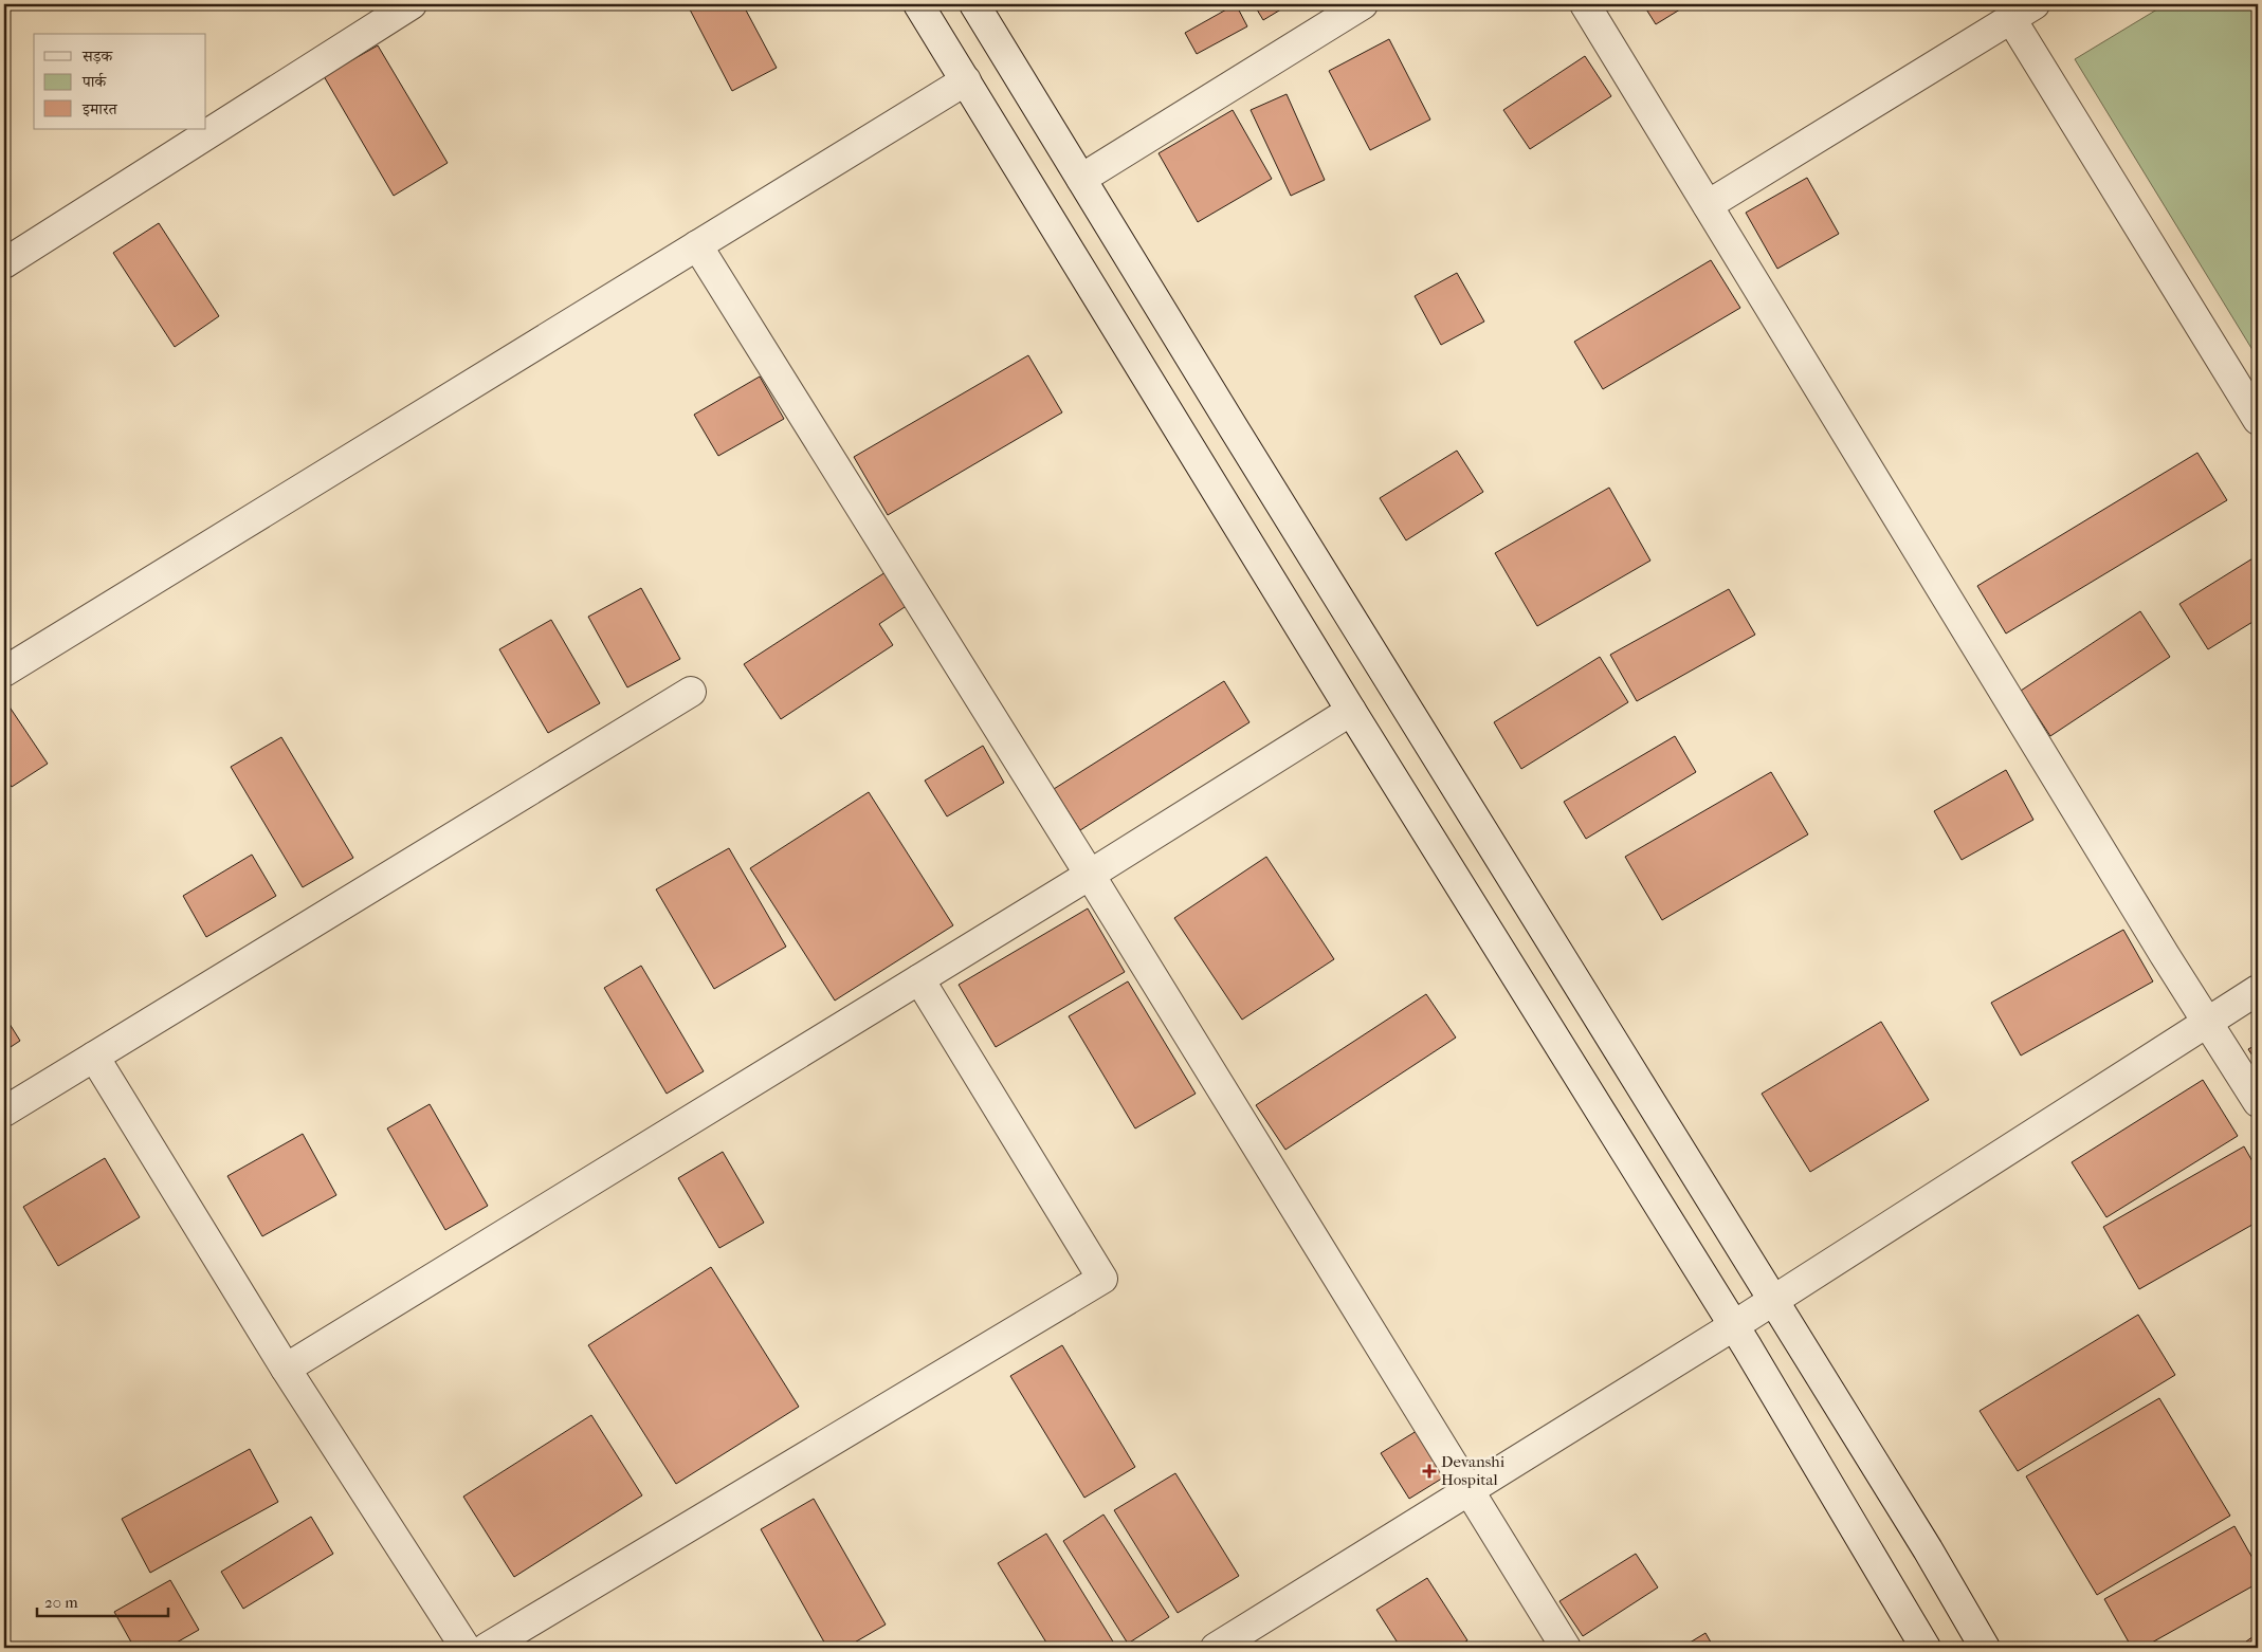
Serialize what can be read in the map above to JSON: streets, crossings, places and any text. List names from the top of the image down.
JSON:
{
  "places": {
    "health": ["Devanshi Hospital"]
  },
  "legend": ["सड़क", "पार्क", "इमारत"],
  "scale_bar": "20 m"
}
